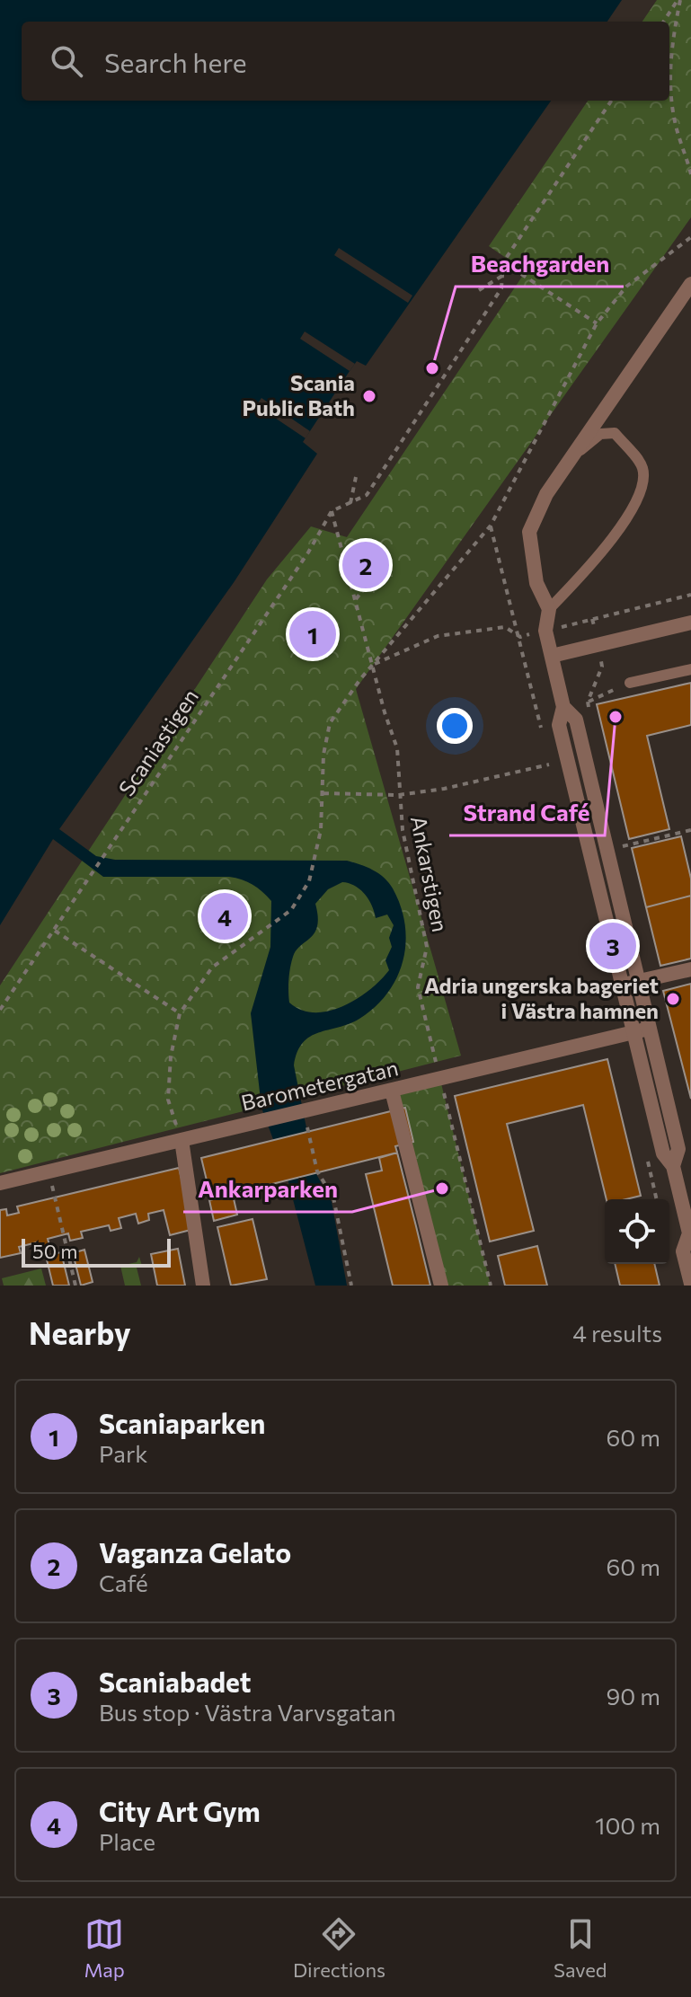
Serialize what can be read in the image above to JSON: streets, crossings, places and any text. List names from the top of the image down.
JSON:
{
  "streets": {
    "street": ["Barometergatan"],
    "path": ["Scaniastigen", "Ankarstigen"]
  },
  "crossings": [
    ["Scaniastigen", "Ankarstigen"],
    ["Ankarstigen", "Barometergatan"]
  ],
  "places": [
    "Beachgarden",
    "Scania Public Bath",
    "Strand Café",
    "Adria ungerska bageriet i Västra hamnen",
    "Ankarparken"
  ],
  "scale_bar": "50 m",
  "page": {
    "search": "Search here",
    "pins": [
      "2",
      "1",
      "4",
      "3"
    ],
    "scale": "50 m",
    "heading": ["Nearby", "4 results"],
    "list": [
      {
        "mark": "1",
        "name": "Scaniaparken",
        "note": "Park",
        "value": "60 m"
      },
      {
        "mark": "2",
        "name": "Vaganza Gelato",
        "note": "Café",
        "value": "60 m"
      },
      {
        "mark": "3",
        "name": "Scaniabadet",
        "note": "Bus stop · Västra Varvsgatan",
        "value": "90 m"
      },
      {
        "mark": "4",
        "name": "City Art Gym",
        "note": "Place",
        "value": "100 m"
      }
    ],
    "nav": ["Map", "Directions", "Saved"]
  }
}
